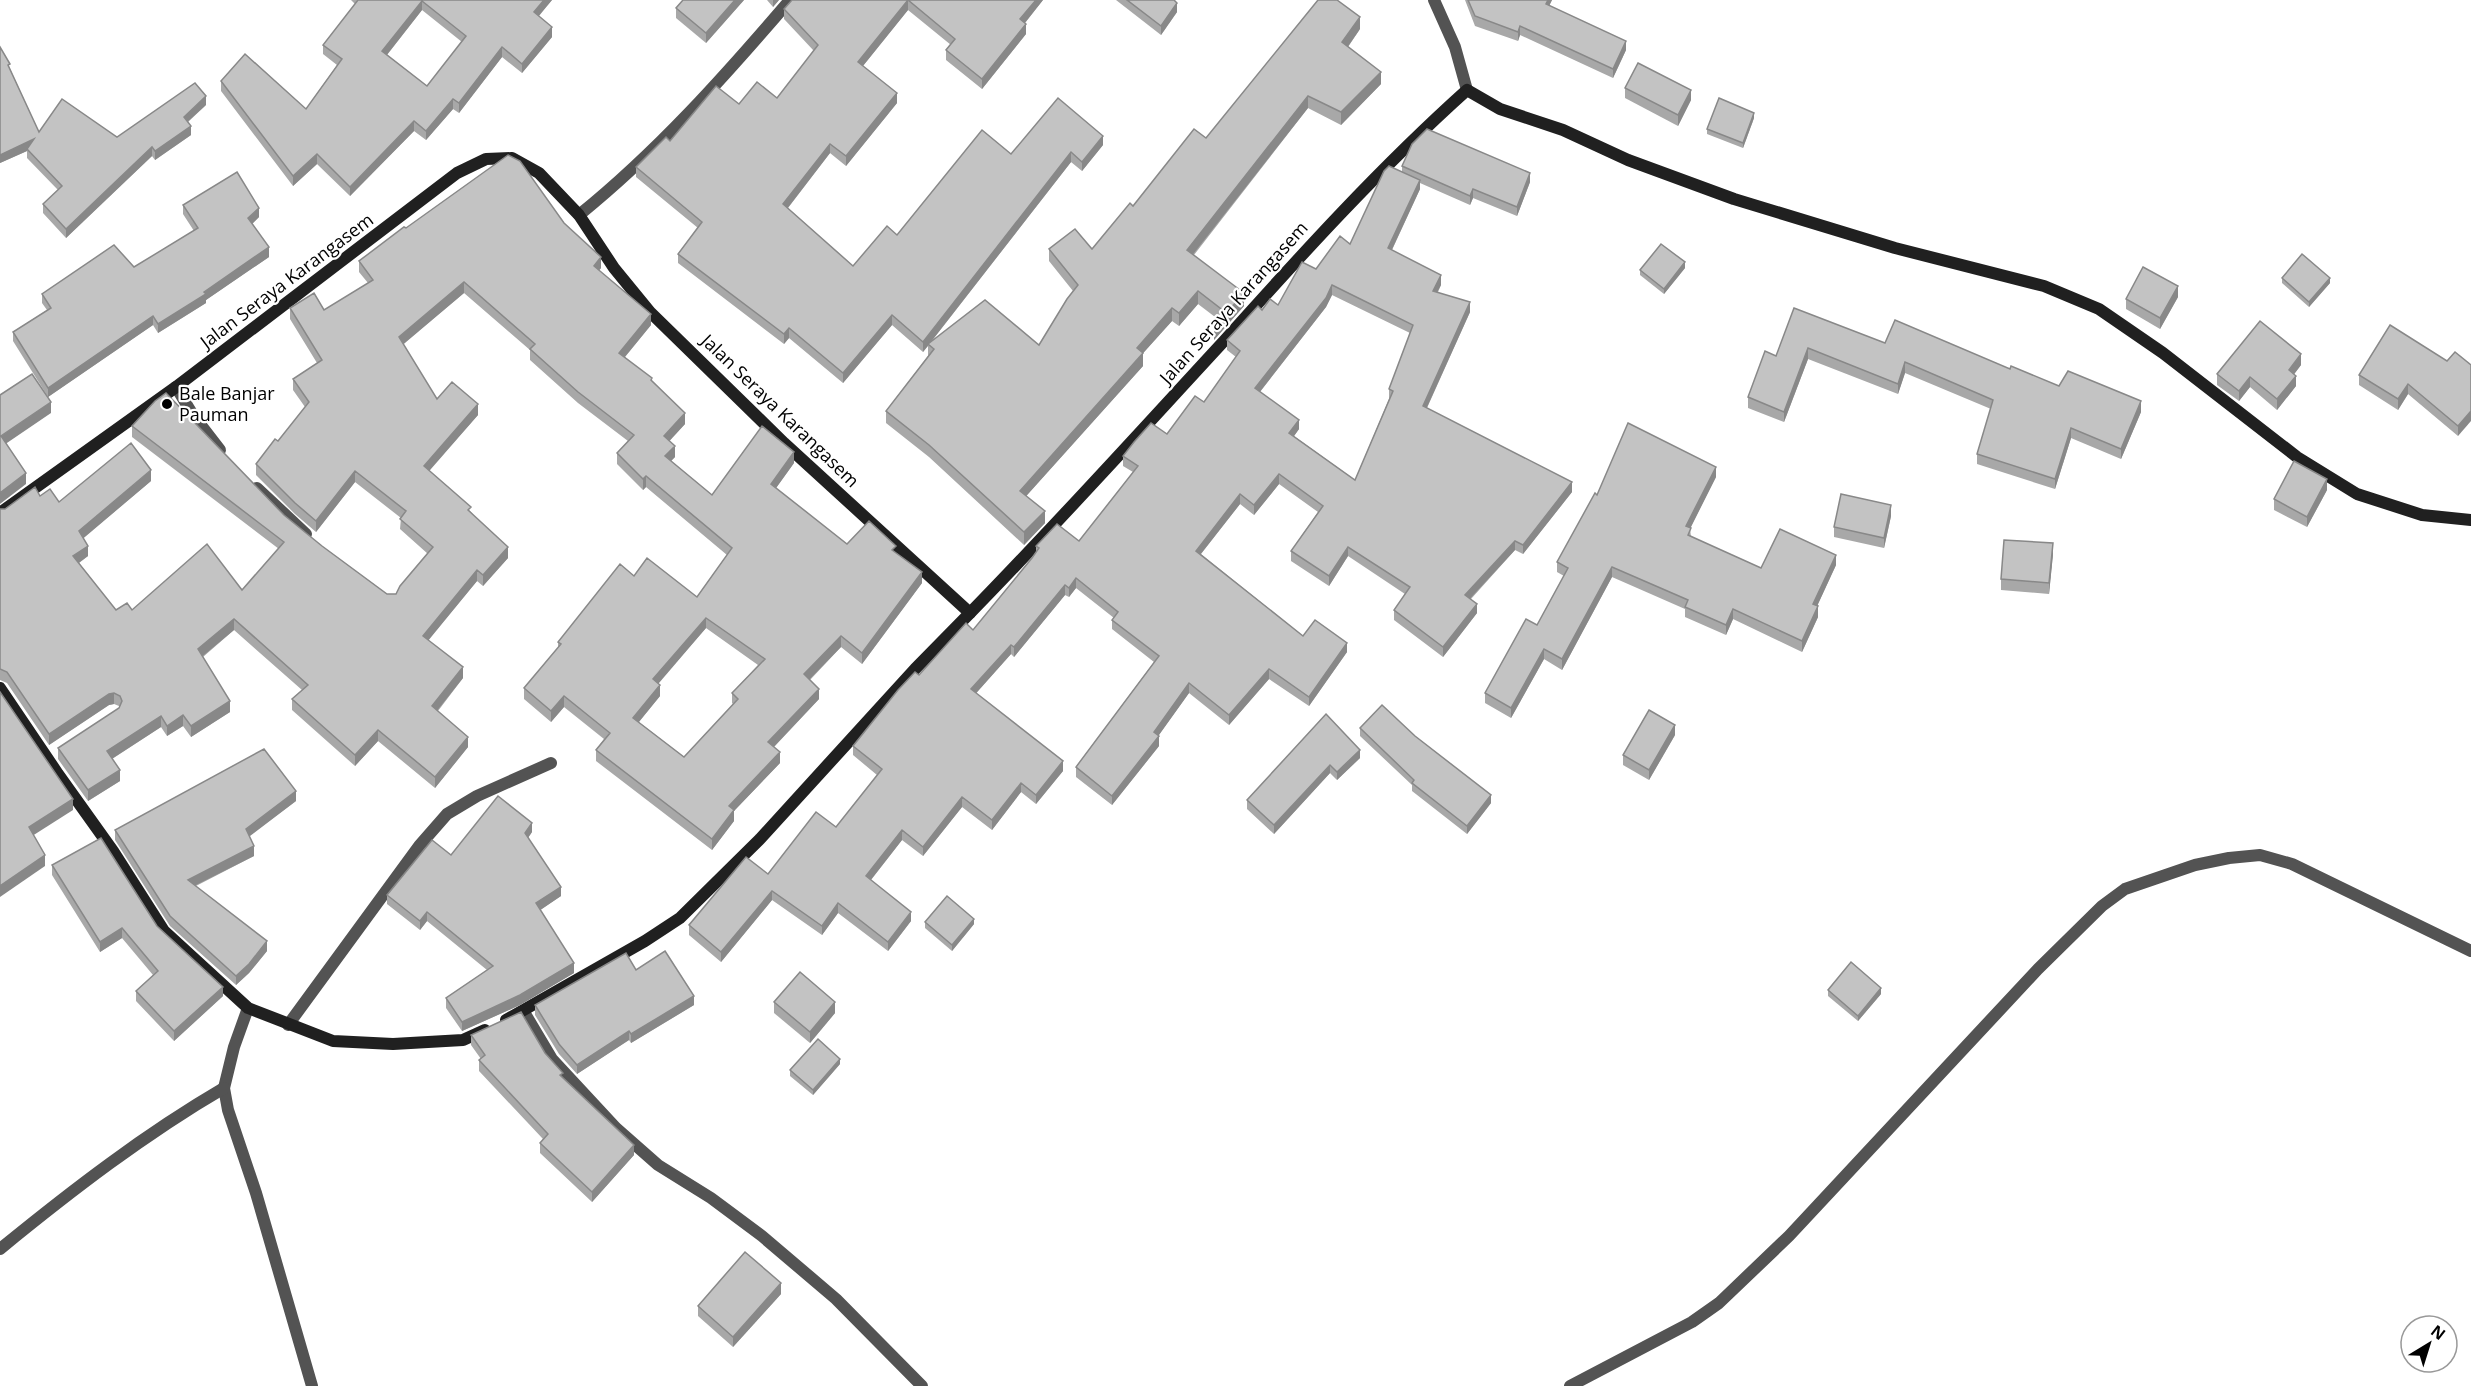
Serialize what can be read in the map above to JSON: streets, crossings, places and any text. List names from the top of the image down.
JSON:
{
  "streets": {
    "street": ["Jalan Seraya Karangasem"]
  },
  "places": ["Bale Banjar Pauman"],
  "north": "top right"
}
